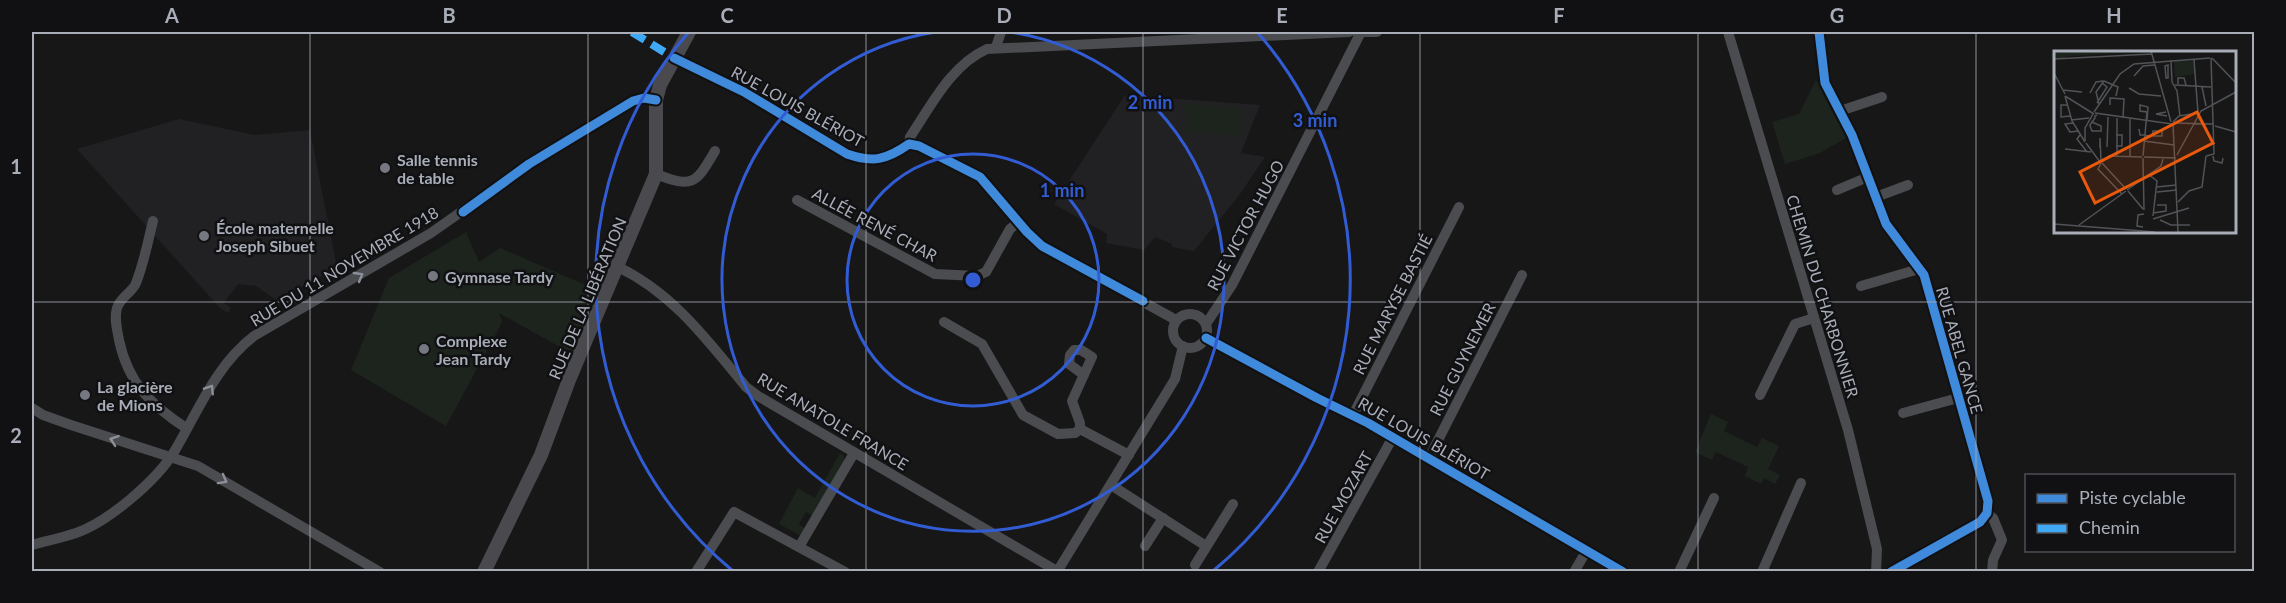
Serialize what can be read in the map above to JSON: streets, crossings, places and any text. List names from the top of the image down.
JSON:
{
  "streets": {
    "main road": ["RUE DE LA LIBÉRATION"],
    "street": [
      "RUE LOUIS BLÉRIOT",
      "ALLÉE RENÉ CHAR",
      "RUE VICTOR HUGO",
      "RUE DU 11 NOVEMBRE 1918",
      "CHEMIN DU CHARBONNIER",
      "RUE MARYSE BASTIÉ",
      "RUE ABEL GANCE",
      "RUE GUYNEMER",
      "RUE ANATOLE FRANCE",
      "RUE MOZART"
    ]
  },
  "crossings": [
    ["RUE LOUIS BLÉRIOT", "RUE VICTOR HUGO"],
    ["RUE LOUIS BLÉRIOT", "RUE DE LA LIBÉRATION"],
    ["RUE LOUIS BLÉRIOT", "RUE MARYSE BASTIÉ"],
    ["RUE LOUIS BLÉRIOT", "RUE GUYNEMER"],
    ["RUE LOUIS BLÉRIOT", "RUE MOZART"],
    ["RUE DU 11 NOVEMBRE 1918", "RUE DE LA LIBÉRATION"],
    ["RUE DE LA LIBÉRATION", "RUE ANATOLE FRANCE"]
  ],
  "one_way": ["RUE DU 11 NOVEMBRE 1918"],
  "places": [
    "Salle tennis de table",
    "École maternelle Joseph Sibuet",
    "Gymnase Tardy",
    "Complexe Jean Tardy",
    "La glacière de Mions"
  ],
  "legend": ["Piste cyclable", "Chemin"],
  "grid": {
    "columns": [
      "A",
      "B",
      "C",
      "D",
      "E",
      "F",
      "G",
      "H"
    ],
    "rows": ["1", "2"]
  },
  "rings": ["2 min", "3 min", "1 min"]
}
